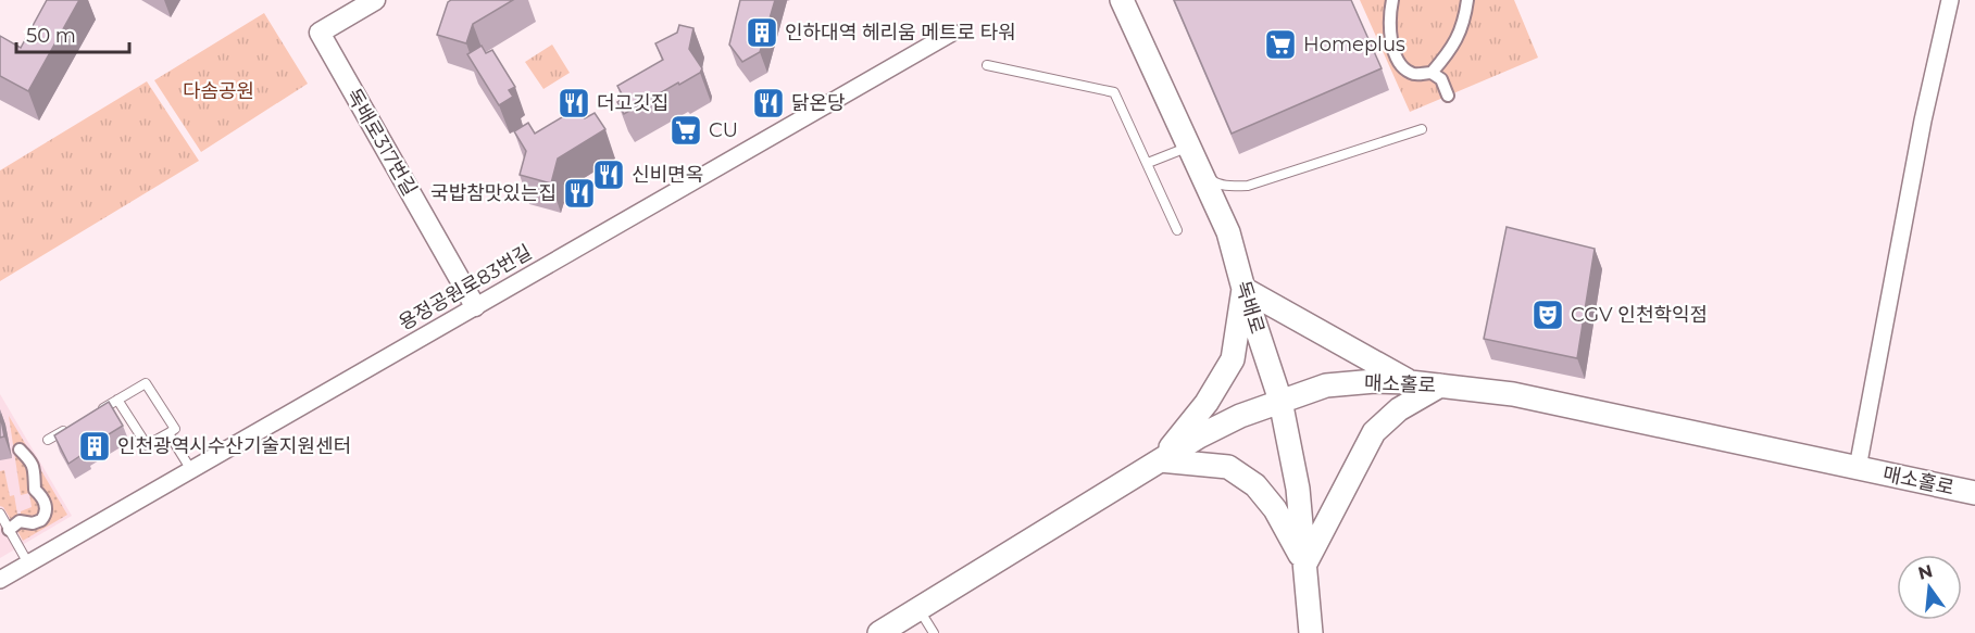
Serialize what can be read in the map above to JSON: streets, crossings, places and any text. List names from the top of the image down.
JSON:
{
  "streets": {
    "main road": ["독배로", "매소홀로"],
    "street": ["독배로317번길", "용정공원로83번길"]
  },
  "crossings": [
    ["독배로317번길", "용정공원로83번길"],
    ["독배로", "매소홀로"]
  ],
  "parks": ["다솜공원"],
  "places": {
    "building": ["인하대역 헤리움 메트로 타워", "인천광역시수산기술지원센터"],
    "supermarket": ["Homeplus", "CU"],
    "restaurant": [
      "더고깃집",
      "닭온당",
      "신비면옥",
      "국밥참맛있는집"
    ],
    "theatre": ["CGV 인천학익점"]
  },
  "scale_bar": "50 m",
  "north": "top"
}
